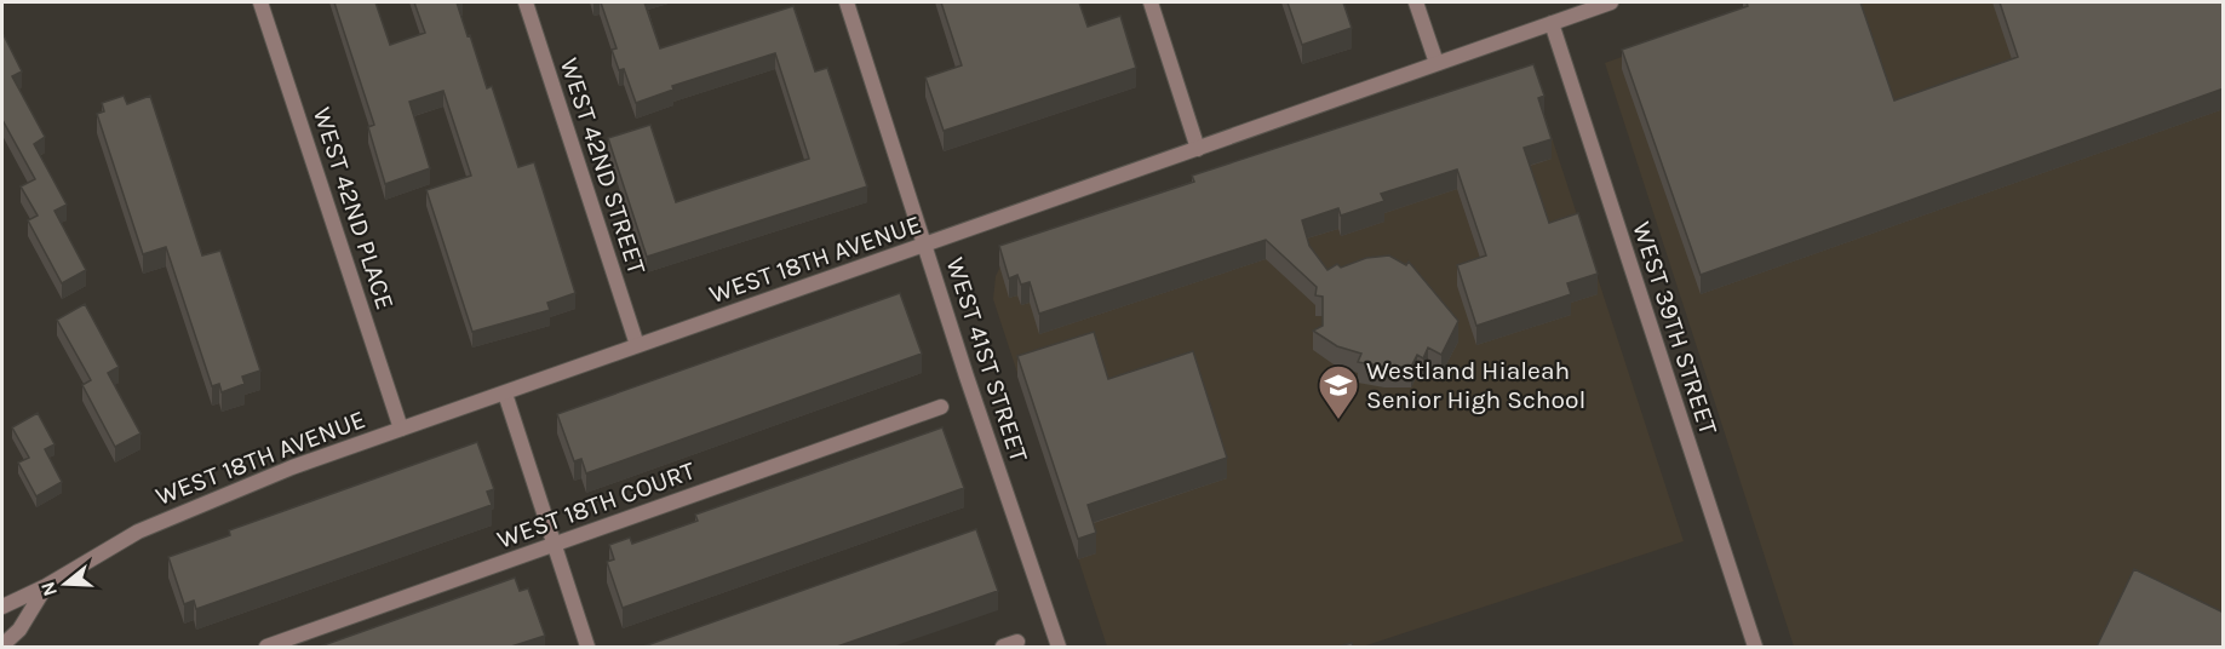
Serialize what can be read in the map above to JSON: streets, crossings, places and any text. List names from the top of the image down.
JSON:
{
  "streets": {
    "street": [
      "WEST 42ND STREET",
      "WEST 42ND PLACE",
      "WEST 18TH AVENUE",
      "WEST 39TH STREET",
      "WEST 41ST STREET",
      "WEST 18TH COURT"
    ]
  },
  "crossings": [
    ["WEST 42ND STREET", "WEST 18TH AVENUE"],
    ["WEST 42ND PLACE", "WEST 18TH AVENUE"],
    ["WEST 18TH AVENUE", "WEST 39TH STREET"],
    ["WEST 18TH AVENUE", "WEST 41ST STREET"]
  ],
  "places": {
    "school or university": ["Westland Hialeah Senior High School"]
  },
  "north": "left"
}
